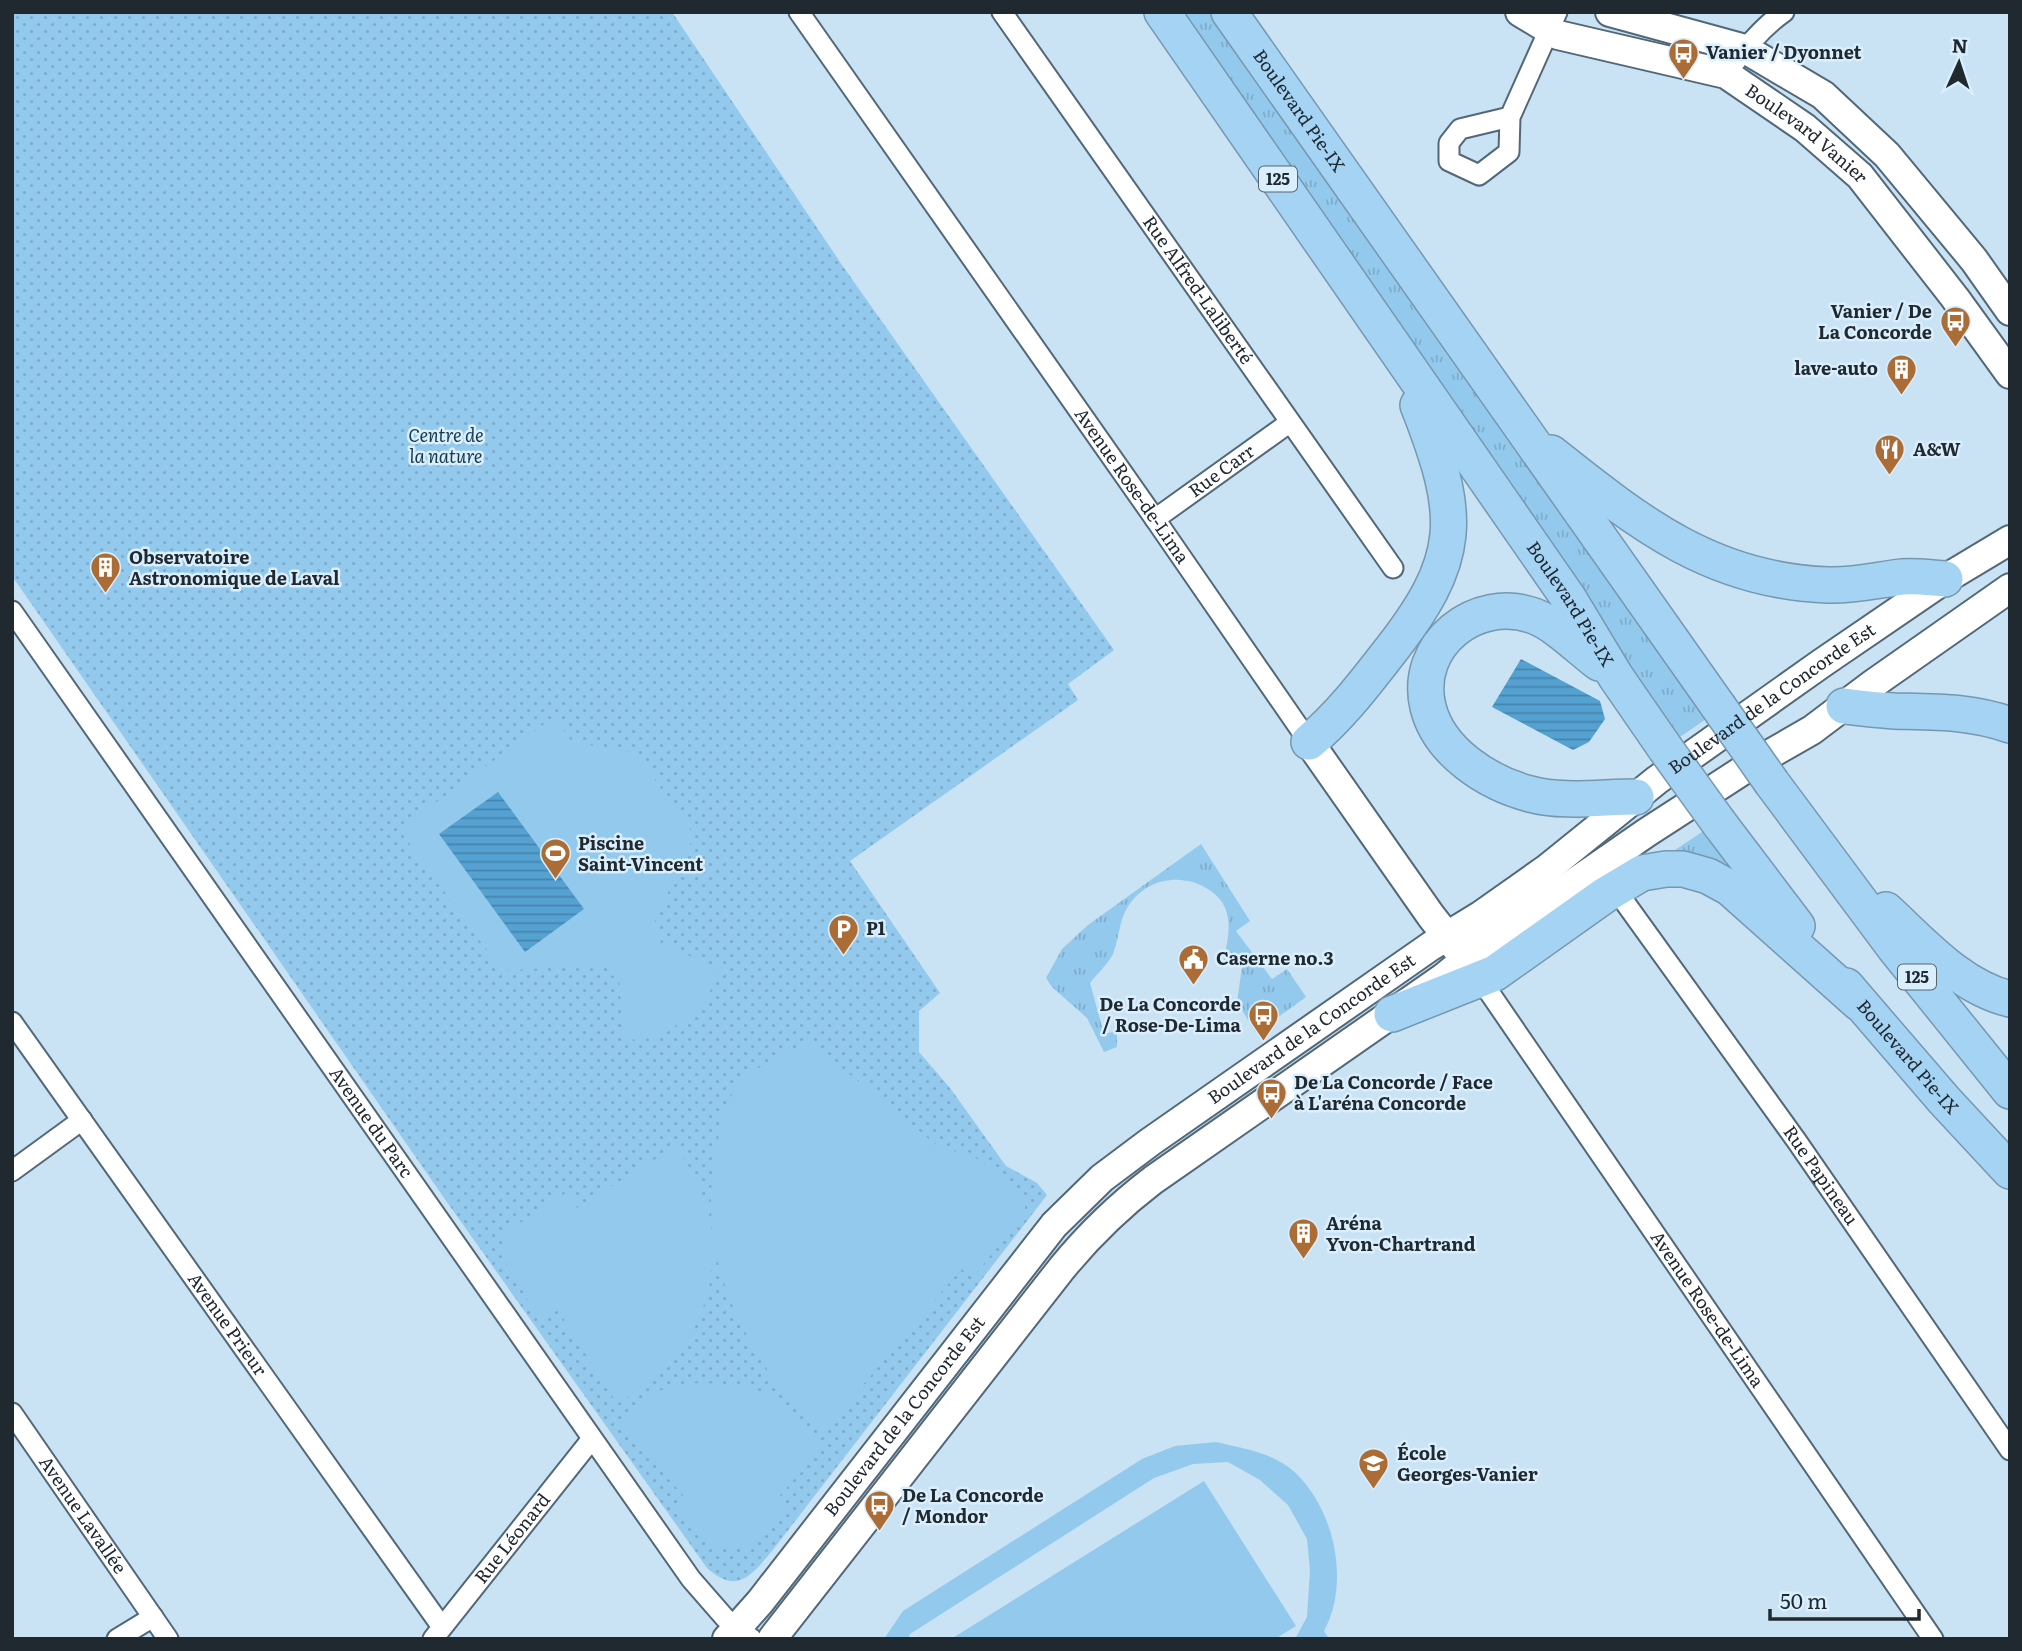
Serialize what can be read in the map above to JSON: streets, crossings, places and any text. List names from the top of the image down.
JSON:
{
  "streets": {
    "highway": ["Boulevard Pie-IX", "125"],
    "street": [
      "Boulevard Vanier",
      "Rue Alfred-Laliberté",
      "Rue Carr",
      "Avenue Rose-de-Lima",
      "Boulevard de la Concorde Est",
      "Avenue du Parc",
      "Rue Papineau",
      "Avenue Prieur",
      "Avenue Lavallée",
      "Rue Léonard"
    ]
  },
  "crossings": [
    ["Rue Alfred-Laliberté", "Rue Carr"],
    ["Rue Carr", "Avenue Rose-de-Lima"],
    ["Avenue Rose-de-Lima", "Boulevard de la Concorde Est"],
    ["Boulevard de la Concorde Est", "Avenue du Parc"],
    ["Avenue du Parc", "Rue Léonard"],
    ["Avenue Prieur", "Rue Léonard"]
  ],
  "parks": ["Centre de la nature"],
  "places": {
    "bus stop": [
      "Vanier / Dyonnet",
      "Vanier / De La Concorde",
      "De La Concorde / Rose-De-Lima",
      "De La Concorde / Face à L'aréna Concorde",
      "De La Concorde / Mondor"
    ],
    "building": ["lave-auto", "Observatoire Astronomique de Laval", "Aréna Yvon-Chartrand"],
    "restaurant": ["A&W"],
    "sports": ["Piscine Saint-Vincent"],
    "parking": ["P1"],
    "public building": ["Caserne no.3"],
    "school or university": ["École Georges-Vanier"]
  },
  "scale_bar": "50 m",
  "north": "top"
}
